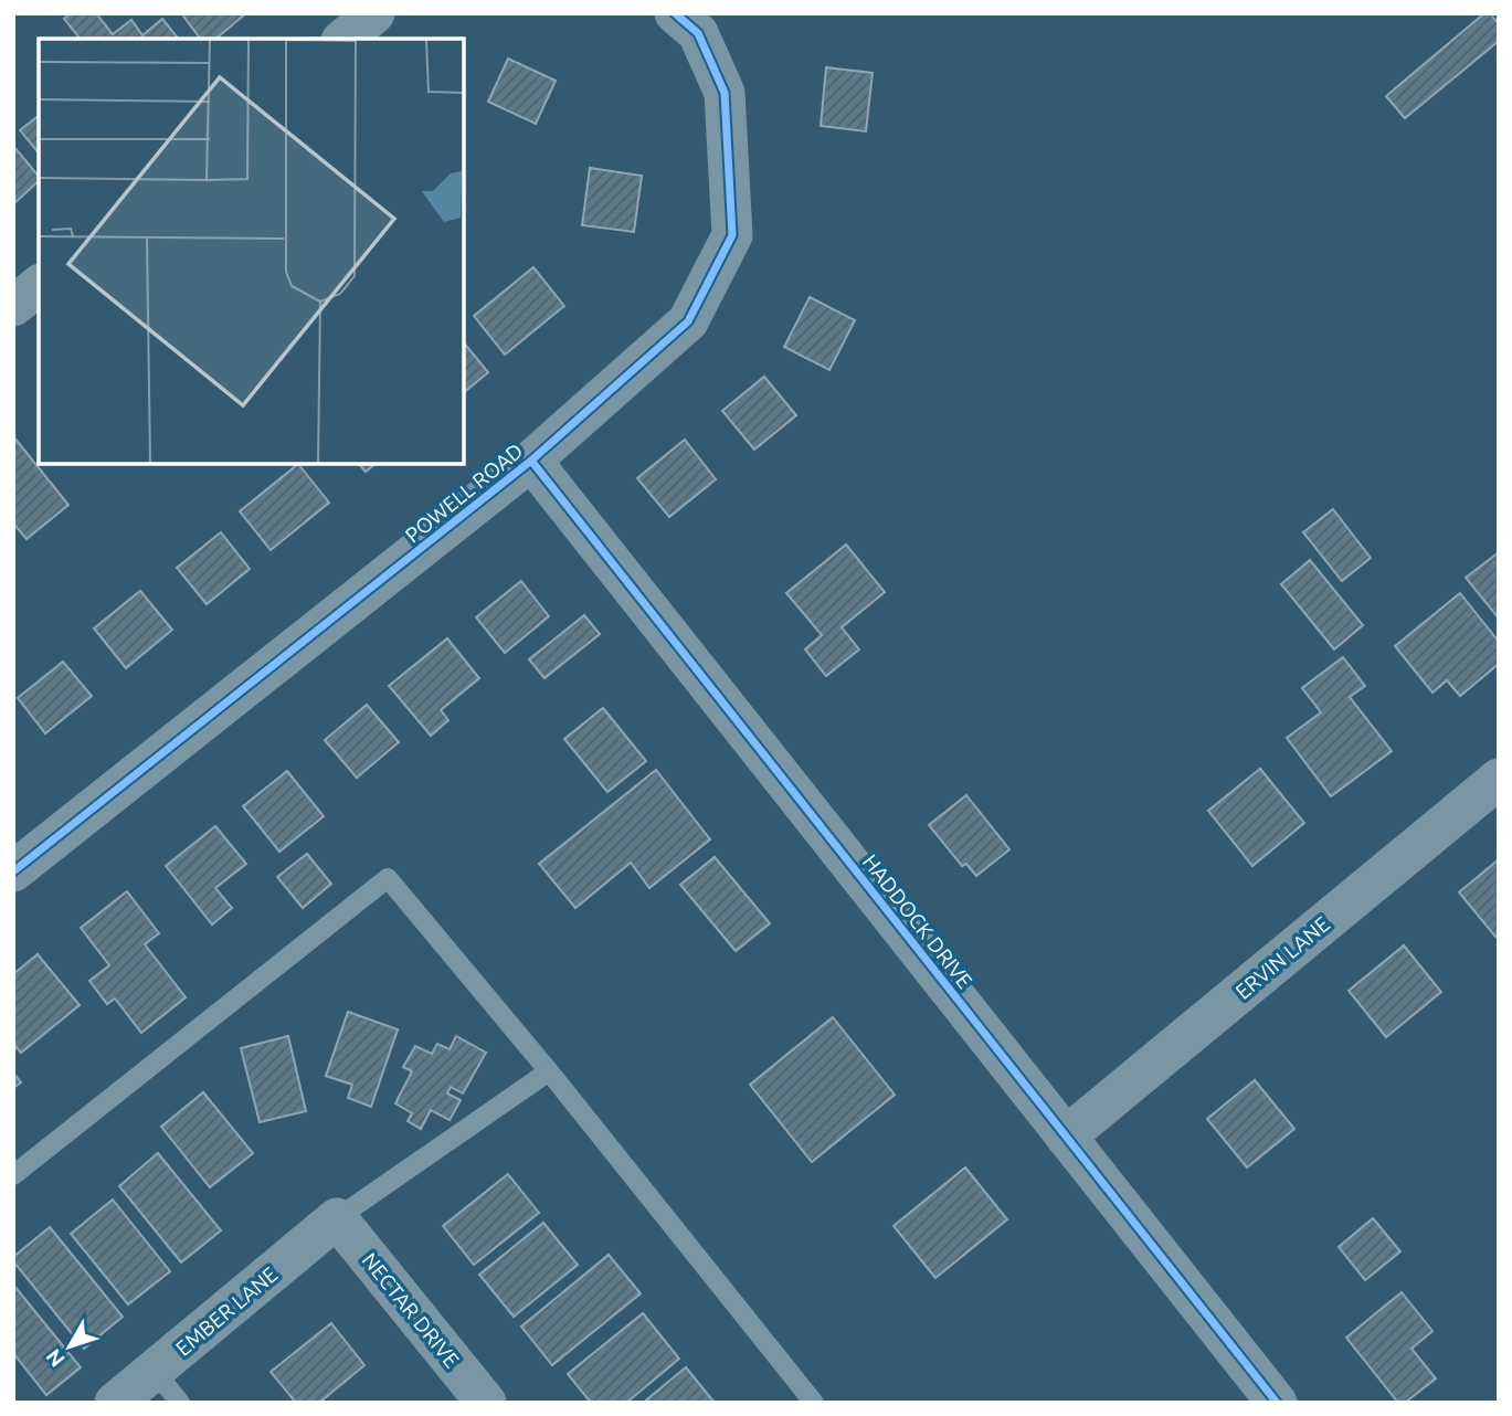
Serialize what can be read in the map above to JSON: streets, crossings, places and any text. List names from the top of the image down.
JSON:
{
  "streets": {
    "street": [
      "POWELL ROAD",
      "HADDOCK DRIVE",
      "ERVIN LANE",
      "NECTAR DRIVE",
      "EMBER LANE"
    ]
  },
  "crossings": [
    ["POWELL ROAD", "HADDOCK DRIVE"],
    ["HADDOCK DRIVE", "ERVIN LANE"],
    ["NECTAR DRIVE", "EMBER LANE"]
  ],
  "north": "bottom left"
}
